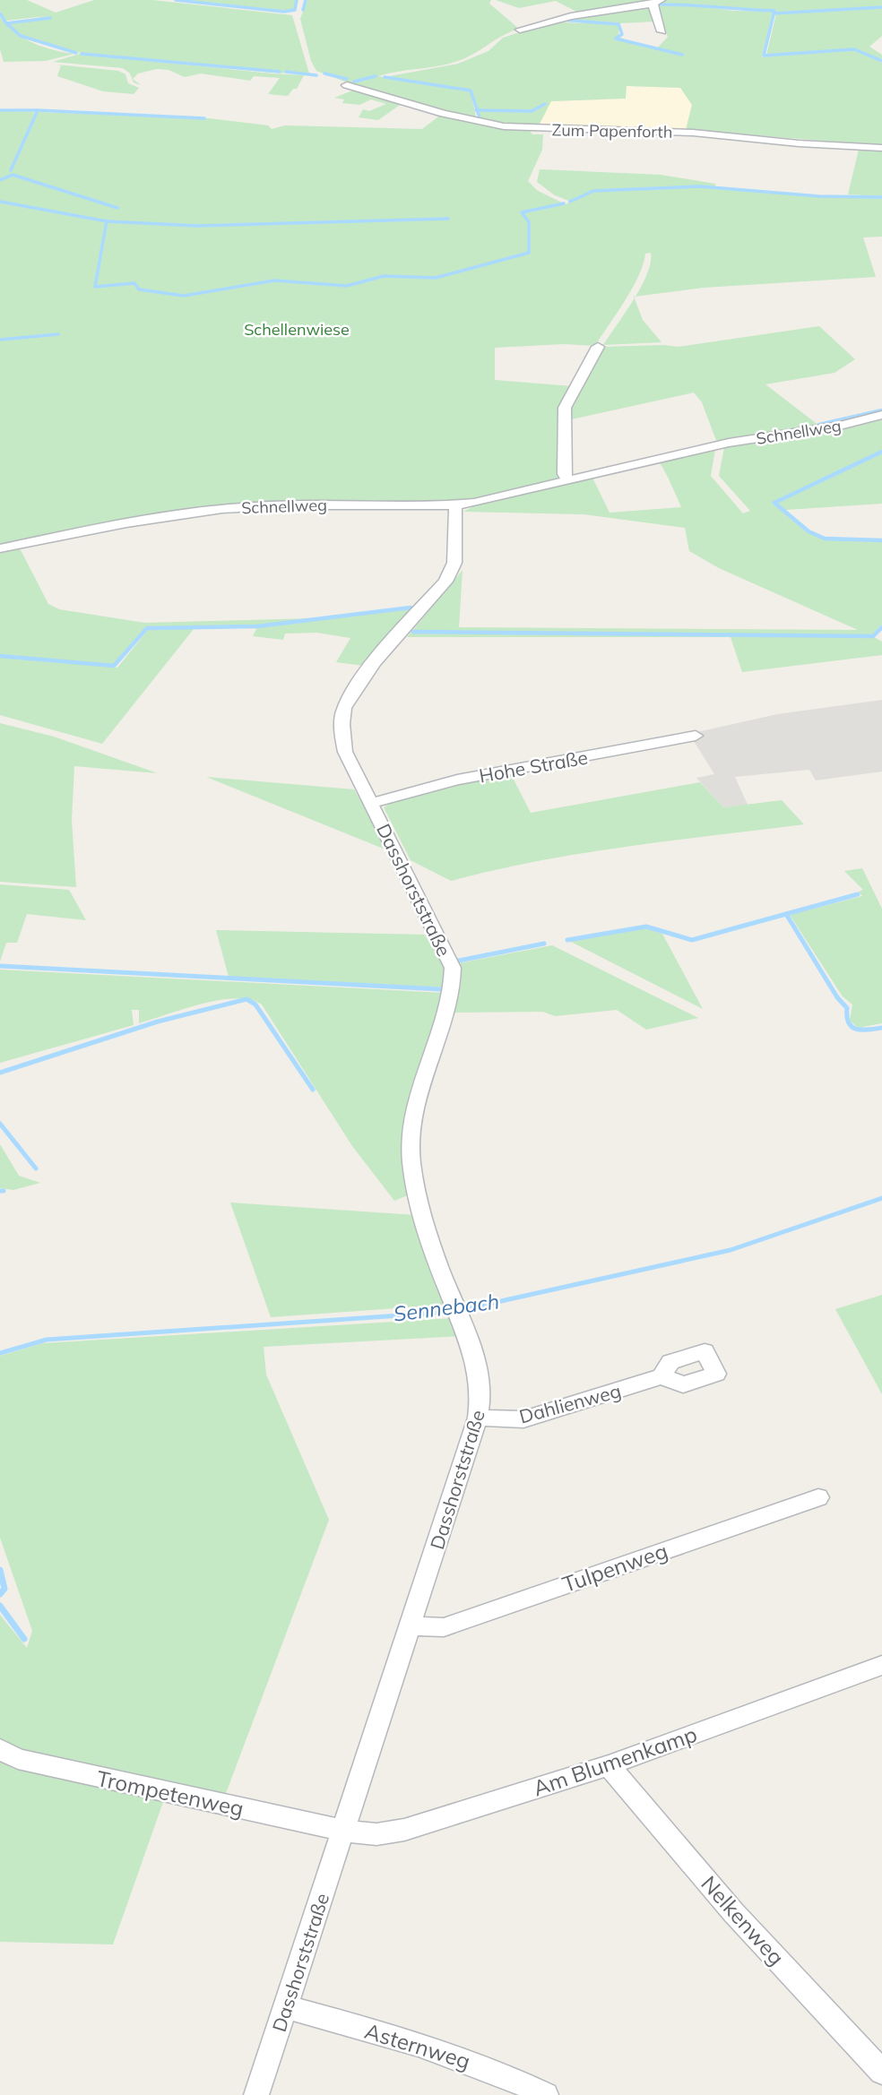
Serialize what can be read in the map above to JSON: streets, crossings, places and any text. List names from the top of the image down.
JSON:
{
  "streets": {
    "street": [
      "Zum Papenforth",
      "Schnellweg",
      "Hohe Straße",
      "Dasshorststraße",
      "Dahlienweg",
      "Tulpenweg",
      "Am Blumenkamp",
      "Trompetenweg",
      "Nelkenweg",
      "Asternweg"
    ]
  },
  "crossings": [
    ["Schnellweg", "Dasshorststraße"],
    ["Hohe Straße", "Dasshorststraße"],
    ["Dasshorststraße", "Dahlienweg"],
    ["Dasshorststraße", "Tulpenweg"],
    ["Dasshorststraße", "Am Blumenkamp"],
    ["Dasshorststraße", "Trompetenweg"],
    ["Dasshorststraße", "Asternweg"],
    ["Am Blumenkamp", "Trompetenweg"],
    ["Am Blumenkamp", "Nelkenweg"]
  ],
  "water": ["Sennebach"],
  "parks": ["Schellenwiese"]
}
